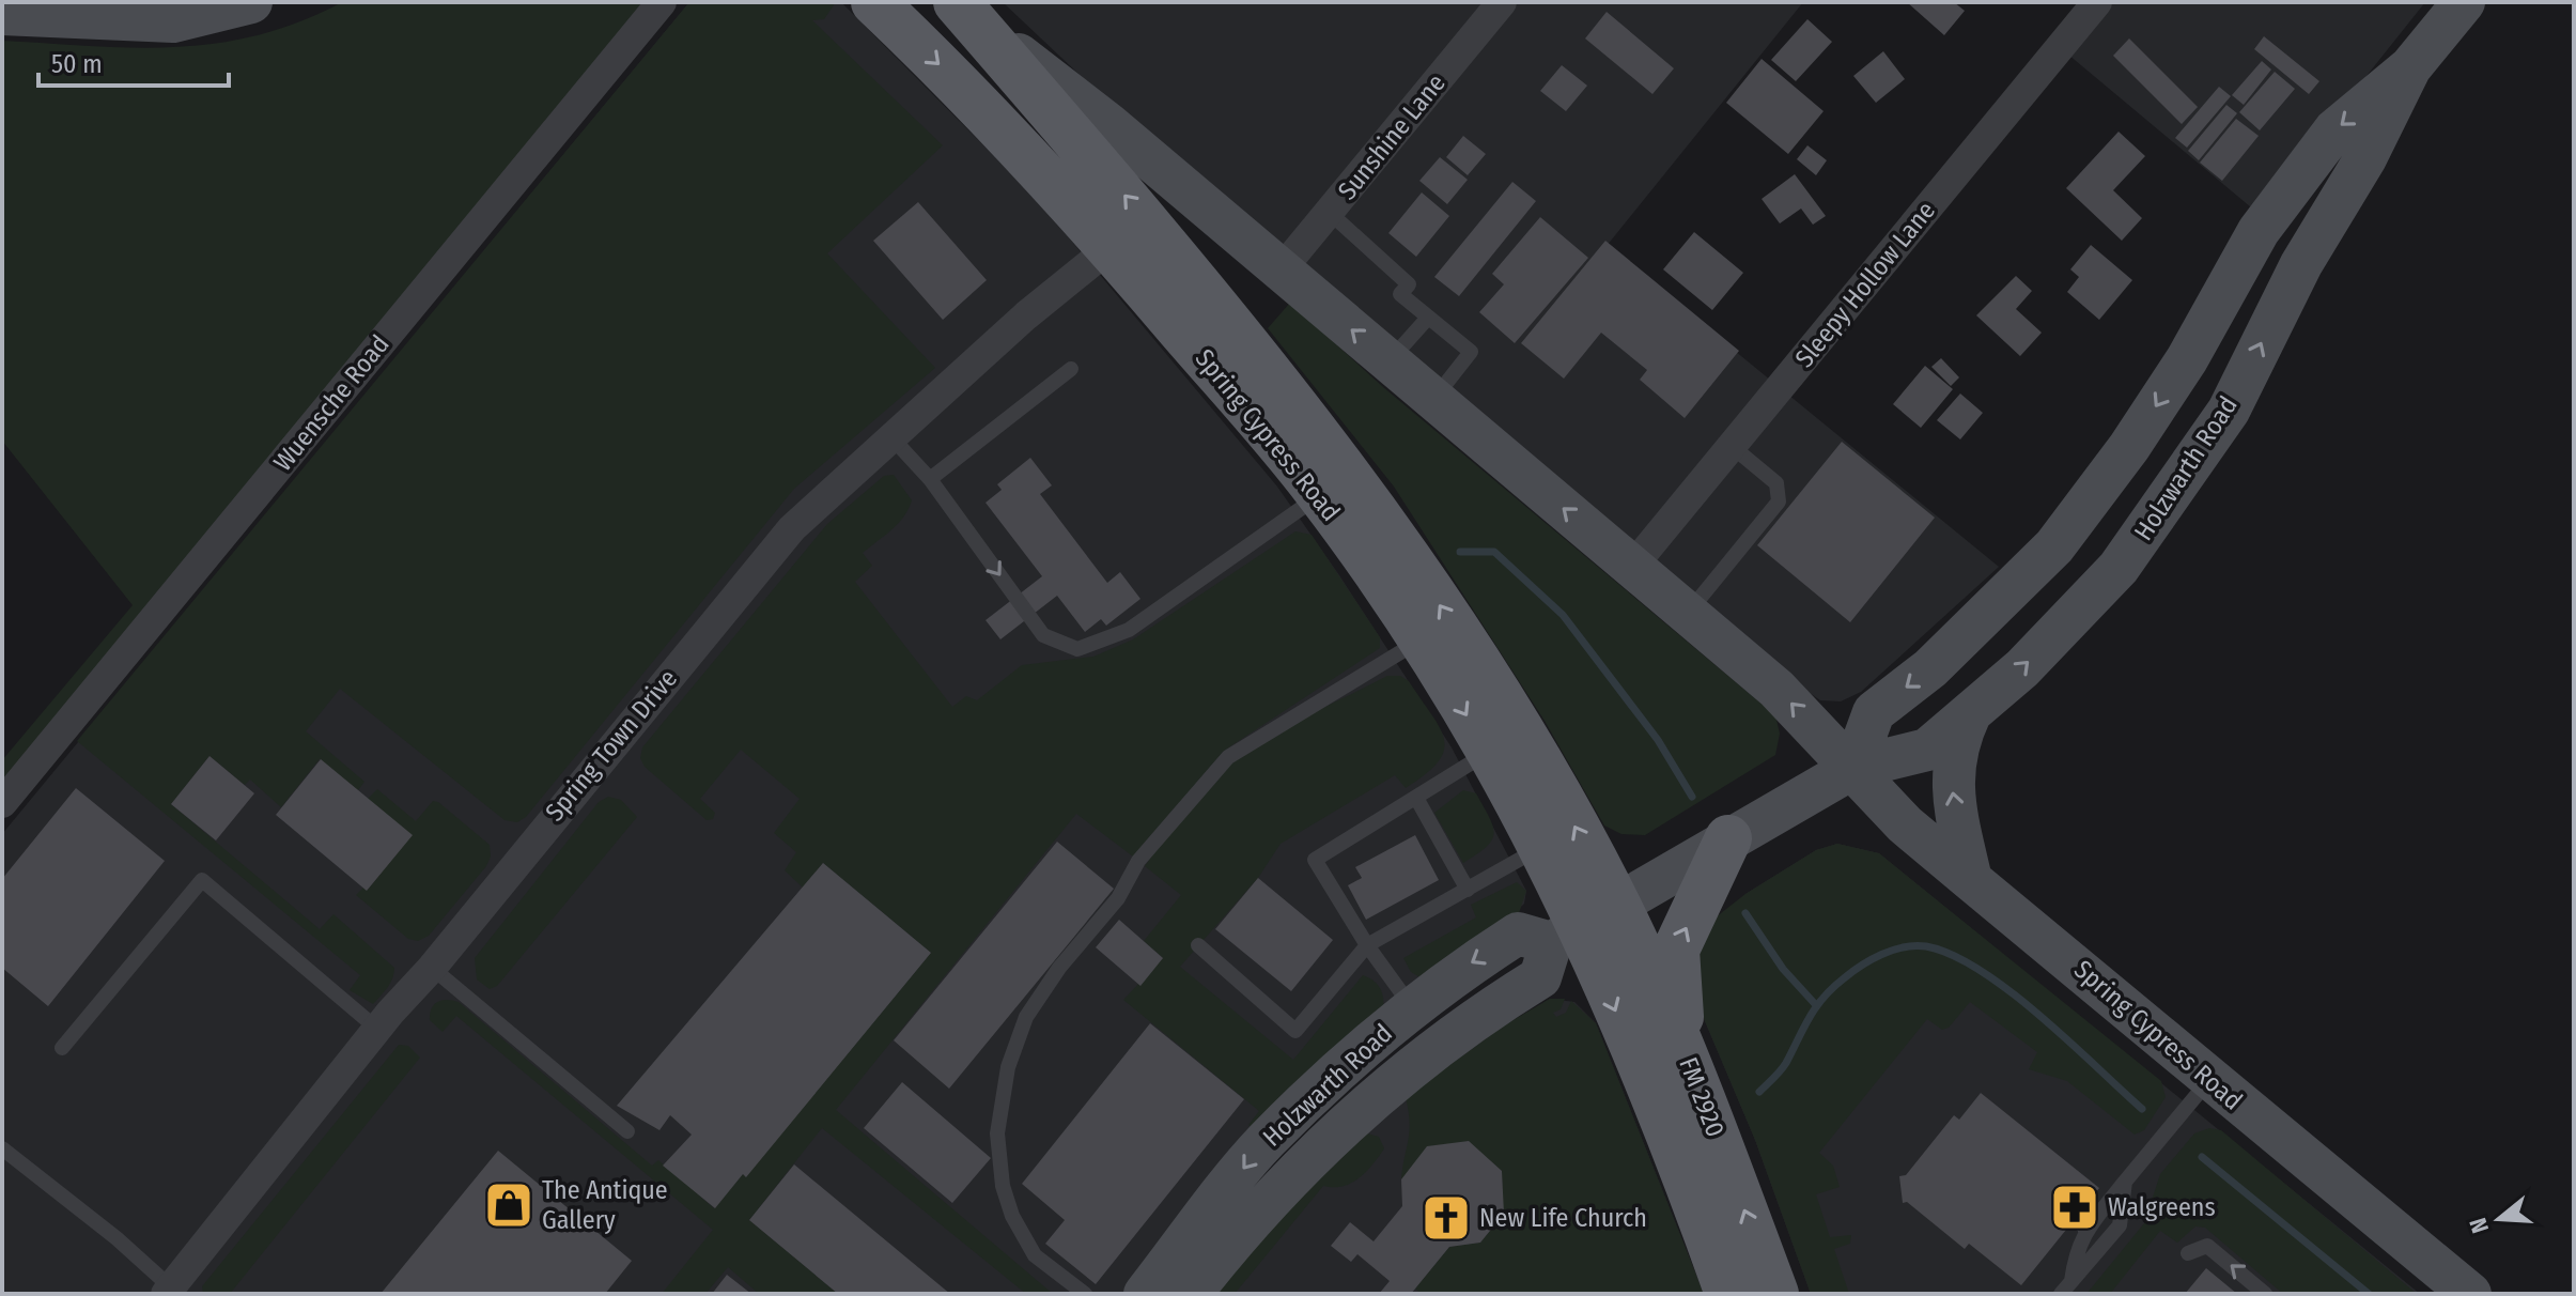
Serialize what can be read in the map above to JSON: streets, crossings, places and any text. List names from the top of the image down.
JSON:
{
  "streets": {
    "main road": ["Spring Cypress Road", "Holzwarth Road", "FM 2920"],
    "street": [
      "Sunshine Lane",
      "Sleepy Hollow Lane",
      "Wuensche Road",
      "Spring Town Drive"
    ]
  },
  "crossings": [
    ["Sunshine Lane", "Spring Cypress Road"],
    ["Sleepy Hollow Lane", "Spring Cypress Road"],
    ["Spring Cypress Road", "Holzwarth Road"],
    ["Spring Cypress Road", "Spring Town Drive"],
    ["Spring Cypress Road", "FM 2920"],
    ["Holzwarth Road", "FM 2920"]
  ],
  "places": {
    "shop": ["The Antique Gallery"],
    "pharmacy": ["Walgreens"],
    "church": ["New Life Church"]
  },
  "scale_bar": "50 m",
  "north": "left"
}
